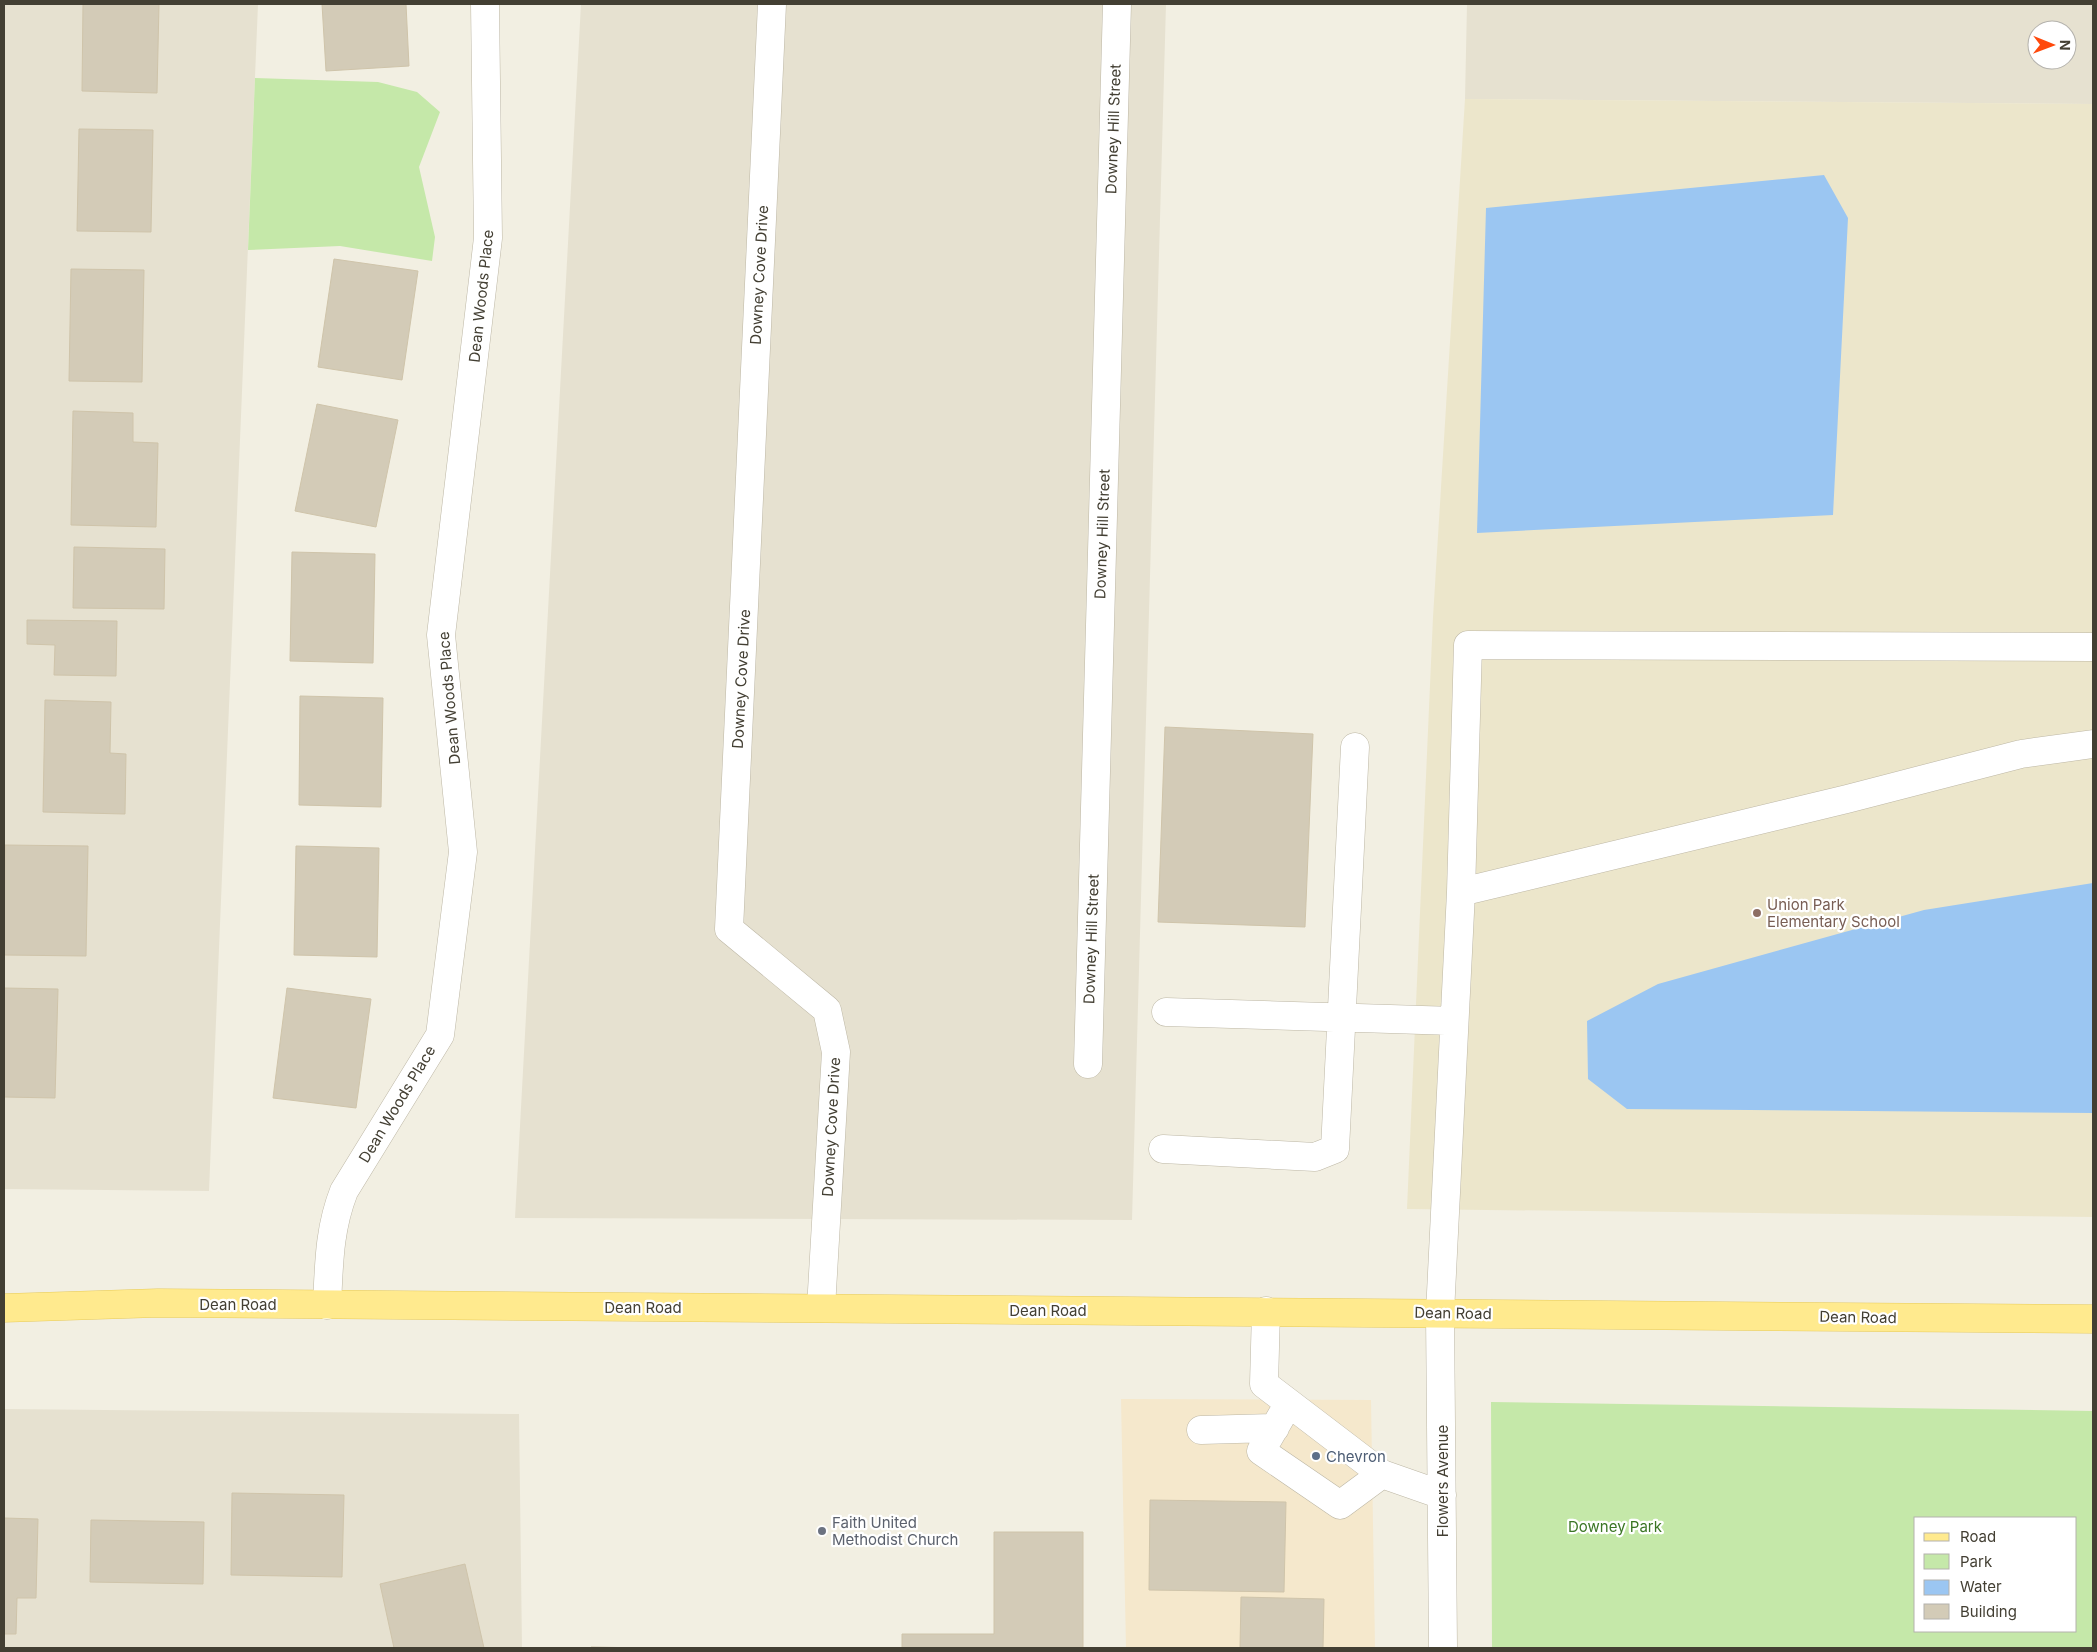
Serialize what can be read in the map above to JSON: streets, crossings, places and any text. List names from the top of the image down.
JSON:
{
  "streets": {
    "main road": ["Dean Road"],
    "street": [
      "Downey Hill Street",
      "Downey Cove Drive",
      "Dean Woods Place",
      "Flowers Avenue"
    ]
  },
  "crossings": [
    ["Downey Cove Drive", "Dean Road"],
    ["Dean Woods Place", "Dean Road"],
    ["Dean Road", "Flowers Avenue"]
  ],
  "parks": ["Downey Park"],
  "places": ["Union Park Elementary School", "Chevron", "Faith United Methodist Church"],
  "legend": [
    "Road",
    "Park",
    "Water",
    "Building"
  ],
  "north": "right"
}
